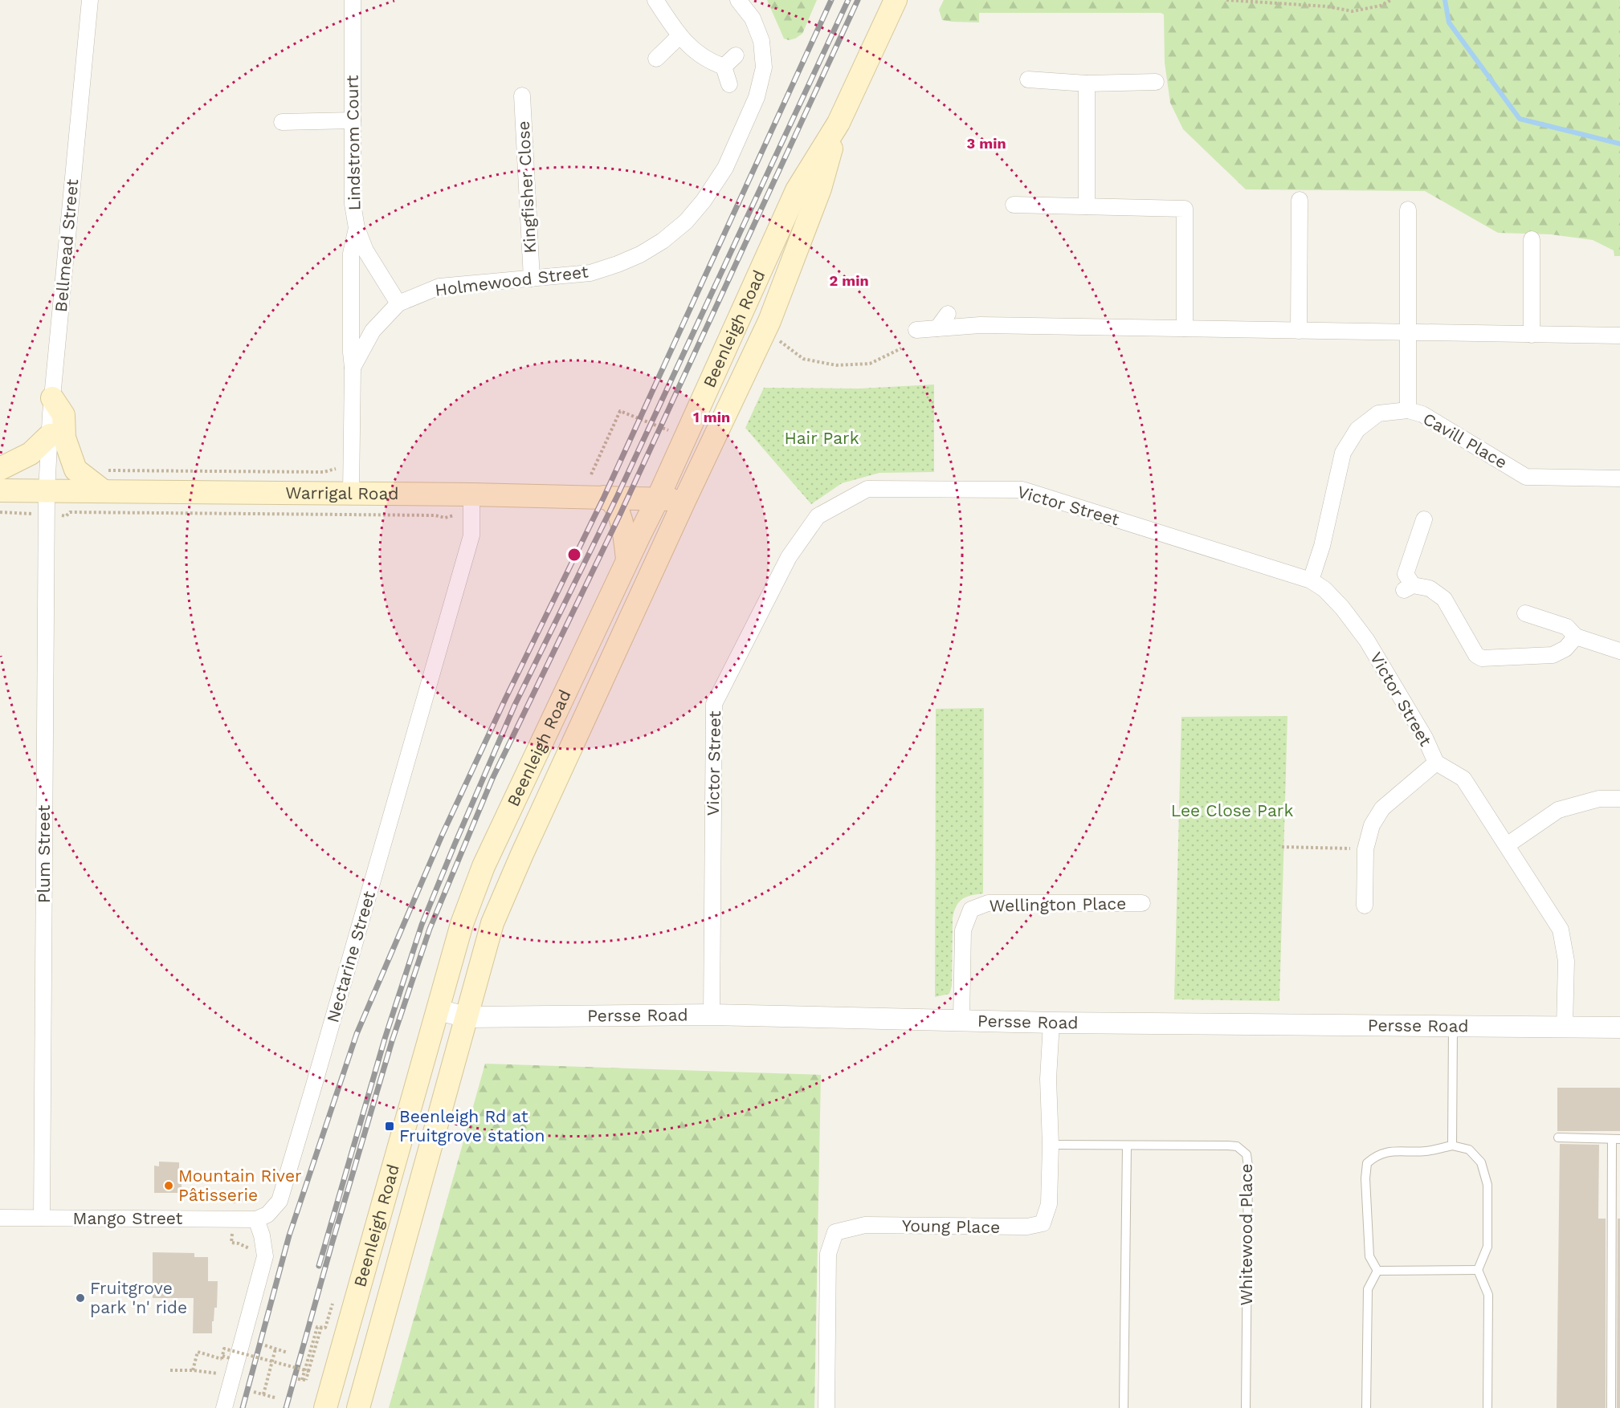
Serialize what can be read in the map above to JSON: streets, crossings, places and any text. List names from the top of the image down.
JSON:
{
  "streets": {
    "main road": ["Beenleigh Road", "Warrigal Road"],
    "street": [
      "Lindstrom Court",
      "Kingfisher Close",
      "Bellmead Street",
      "Holmewood Street",
      "Cavill Place",
      "Victor Street",
      "Plum Street",
      "Wellington Place",
      "Nectarine Street",
      "Persse Road",
      "Mango Street",
      "Young Place"
    ],
    "lane": ["Whitewood Place"]
  },
  "crossings": [
    ["Lindstrom Court", "Holmewood Street"],
    ["Kingfisher Close", "Holmewood Street"],
    ["Bellmead Street", "Warrigal Road"],
    ["Bellmead Street", "Plum Street"],
    ["Holmewood Street", "Warrigal Road"],
    ["Beenleigh Road", "Warrigal Road"],
    ["Beenleigh Road", "Persse Road"],
    ["Cavill Place", "Victor Street"],
    ["Warrigal Road", "Plum Street"],
    ["Warrigal Road", "Nectarine Street"],
    ["Victor Street", "Persse Road"],
    ["Plum Street", "Mango Street"],
    ["Wellington Place", "Persse Road"],
    ["Nectarine Street", "Mango Street"],
    ["Persse Road", "Young Place"],
    ["Young Place", "Whitewood Place"]
  ],
  "parks": ["Hair Park", "Lee Close Park"],
  "places": {
    "transit": ["Beenleigh Rd at Fruitgrove station"],
    "other": ["Mountain River Pâtisserie", "Fruitgrove park 'n' ride"]
  },
  "rings": ["3 min", "2 min", "1 min"]
}
